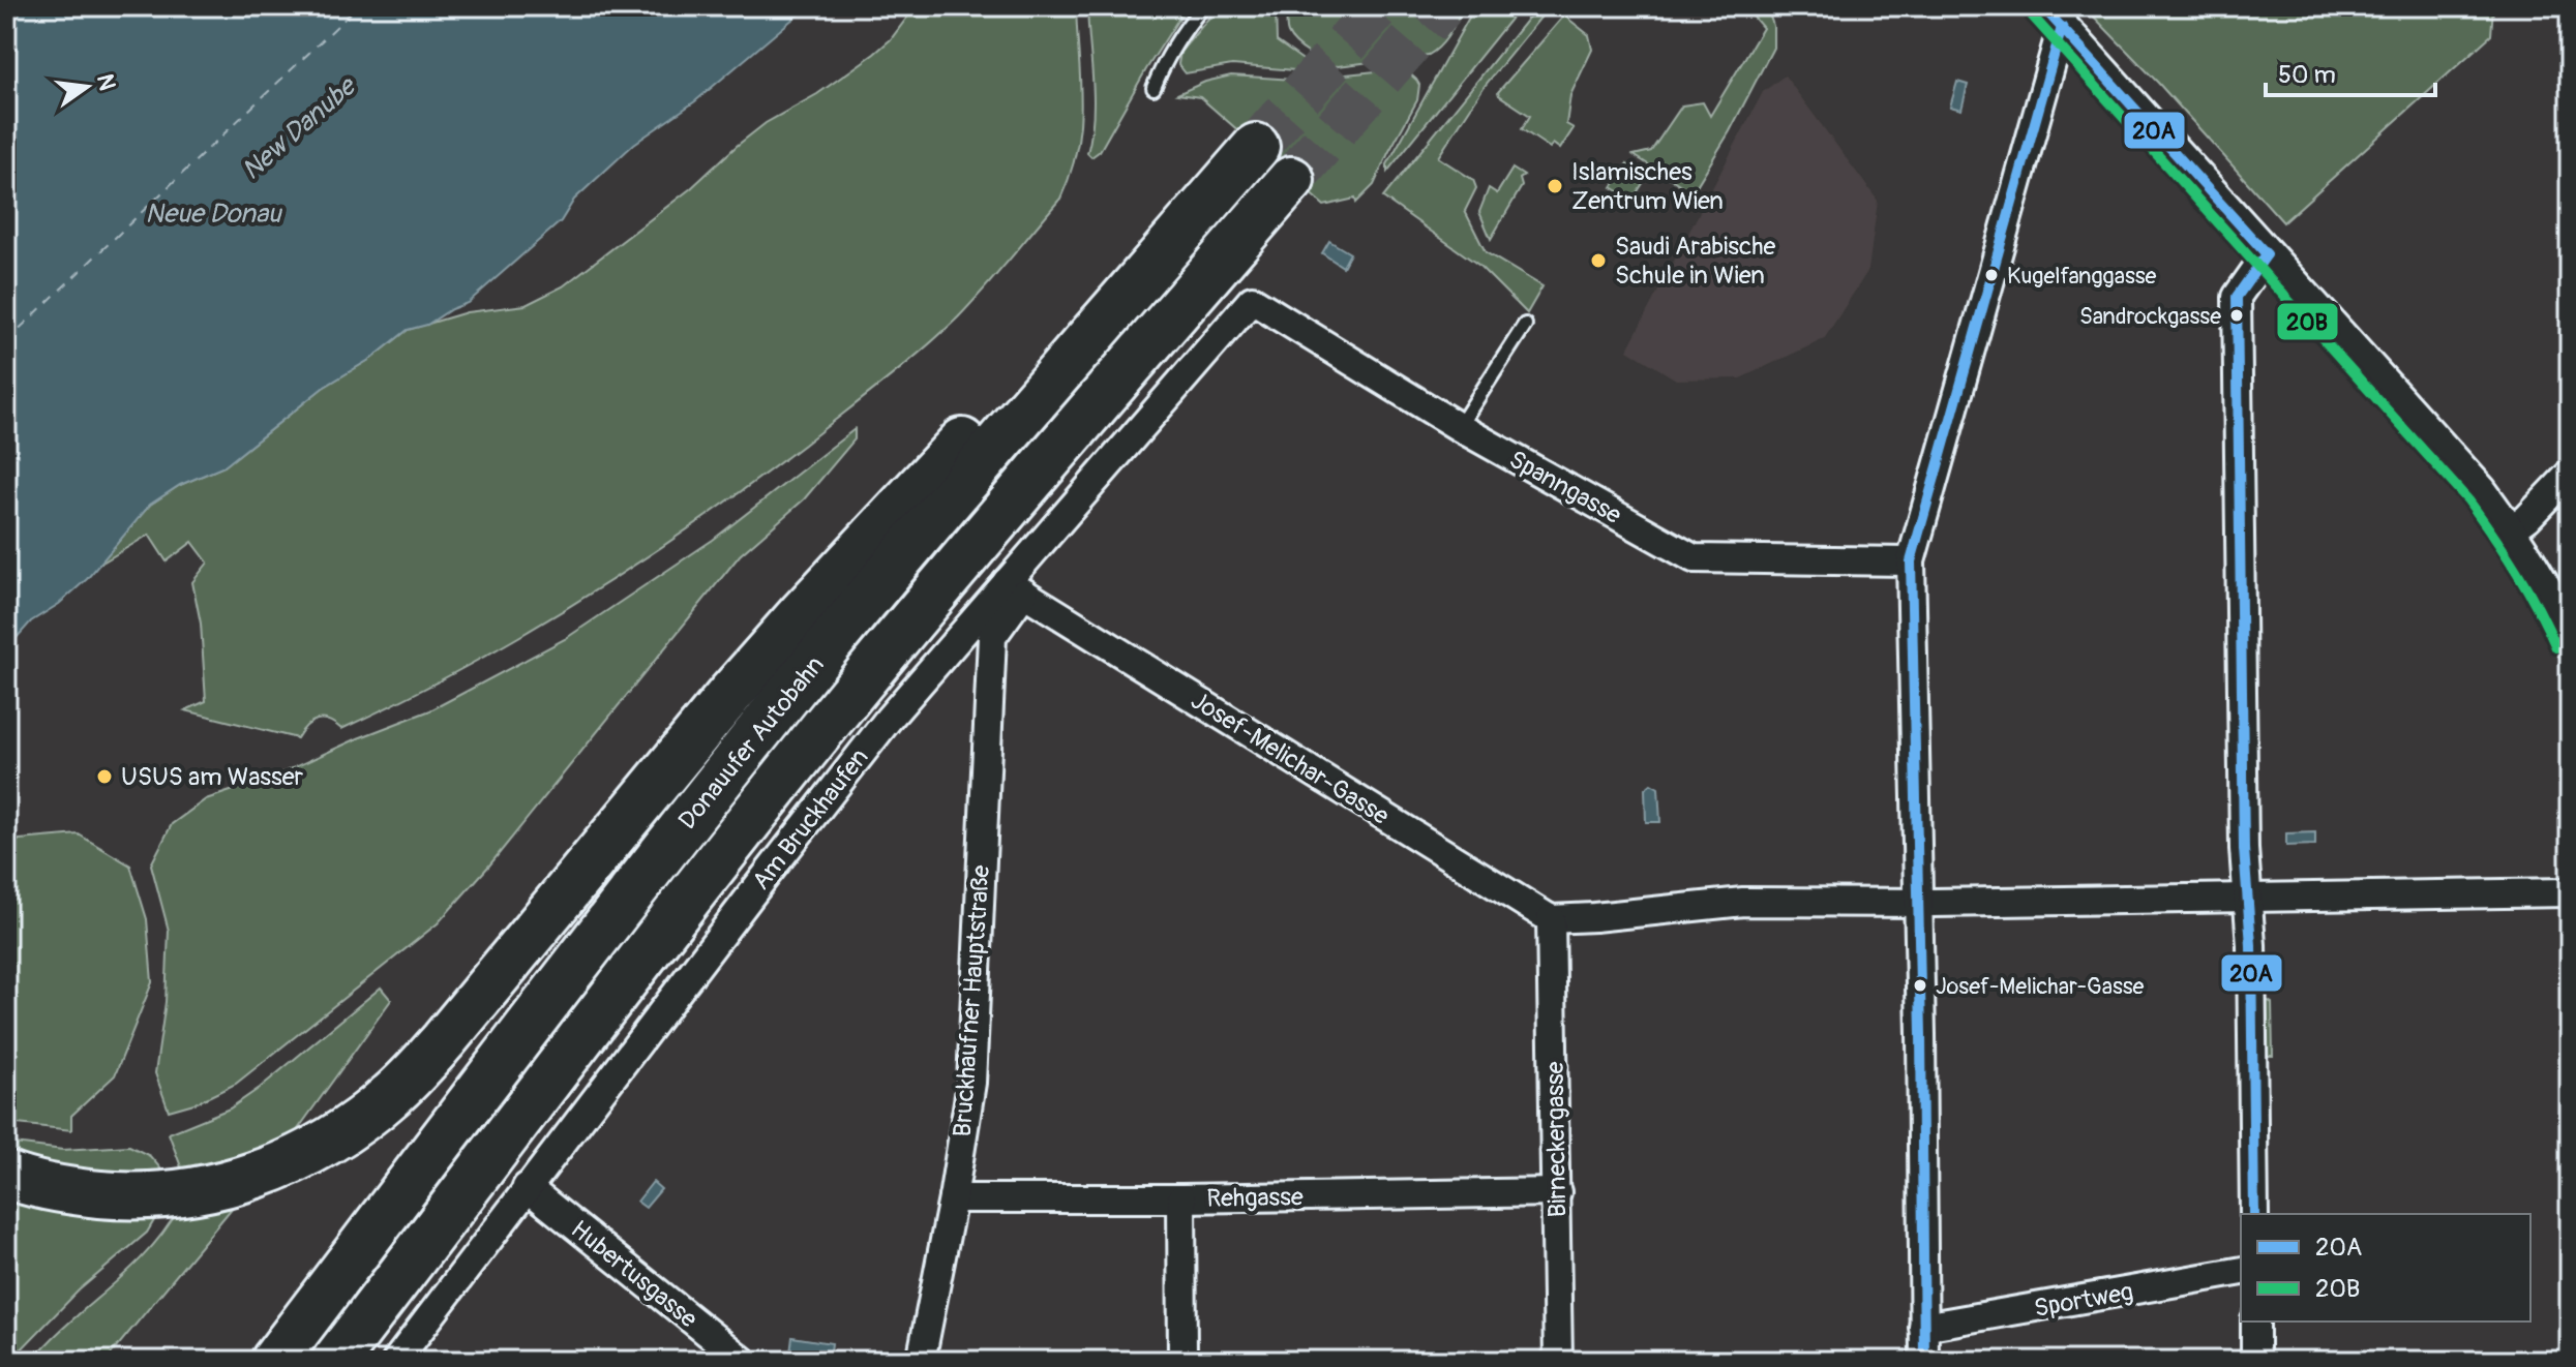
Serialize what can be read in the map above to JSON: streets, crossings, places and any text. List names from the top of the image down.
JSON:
{
  "streets": {
    "highway": ["Donauufer Autobahn"],
    "street": [
      "Spanngasse",
      "Josef-Melichar-Gasse",
      "Am Bruckhaufen",
      "Bruckhaufner Hauptstraße",
      "Birneckergasse",
      "Rehgasse",
      "Hubertusgasse",
      "Sportweg"
    ]
  },
  "crossings": [
    ["Spanngasse", "Josef-Melichar-Gasse"],
    ["Josef-Melichar-Gasse", "Birneckergasse"],
    ["Am Bruckhaufen", "Bruckhaufner Hauptstraße"],
    ["Am Bruckhaufen", "Hubertusgasse"],
    ["Bruckhaufner Hauptstraße", "Rehgasse"],
    ["Birneckergasse", "Rehgasse"]
  ],
  "water": ["New Danube", "Neue Donau"],
  "places": [
    "Islamisches Zentrum Wien",
    "Saudi Arabische Schule in Wien",
    "Kugelfanggasse",
    "Sandrockgasse",
    "USUS am Wasser",
    "Josef-Melichar-Gasse"
  ],
  "lines": ["transit line 20A", "transit line 20B"],
  "legend": ["20A", "20B"],
  "scale_bar": "50 m",
  "north": "right"
}
